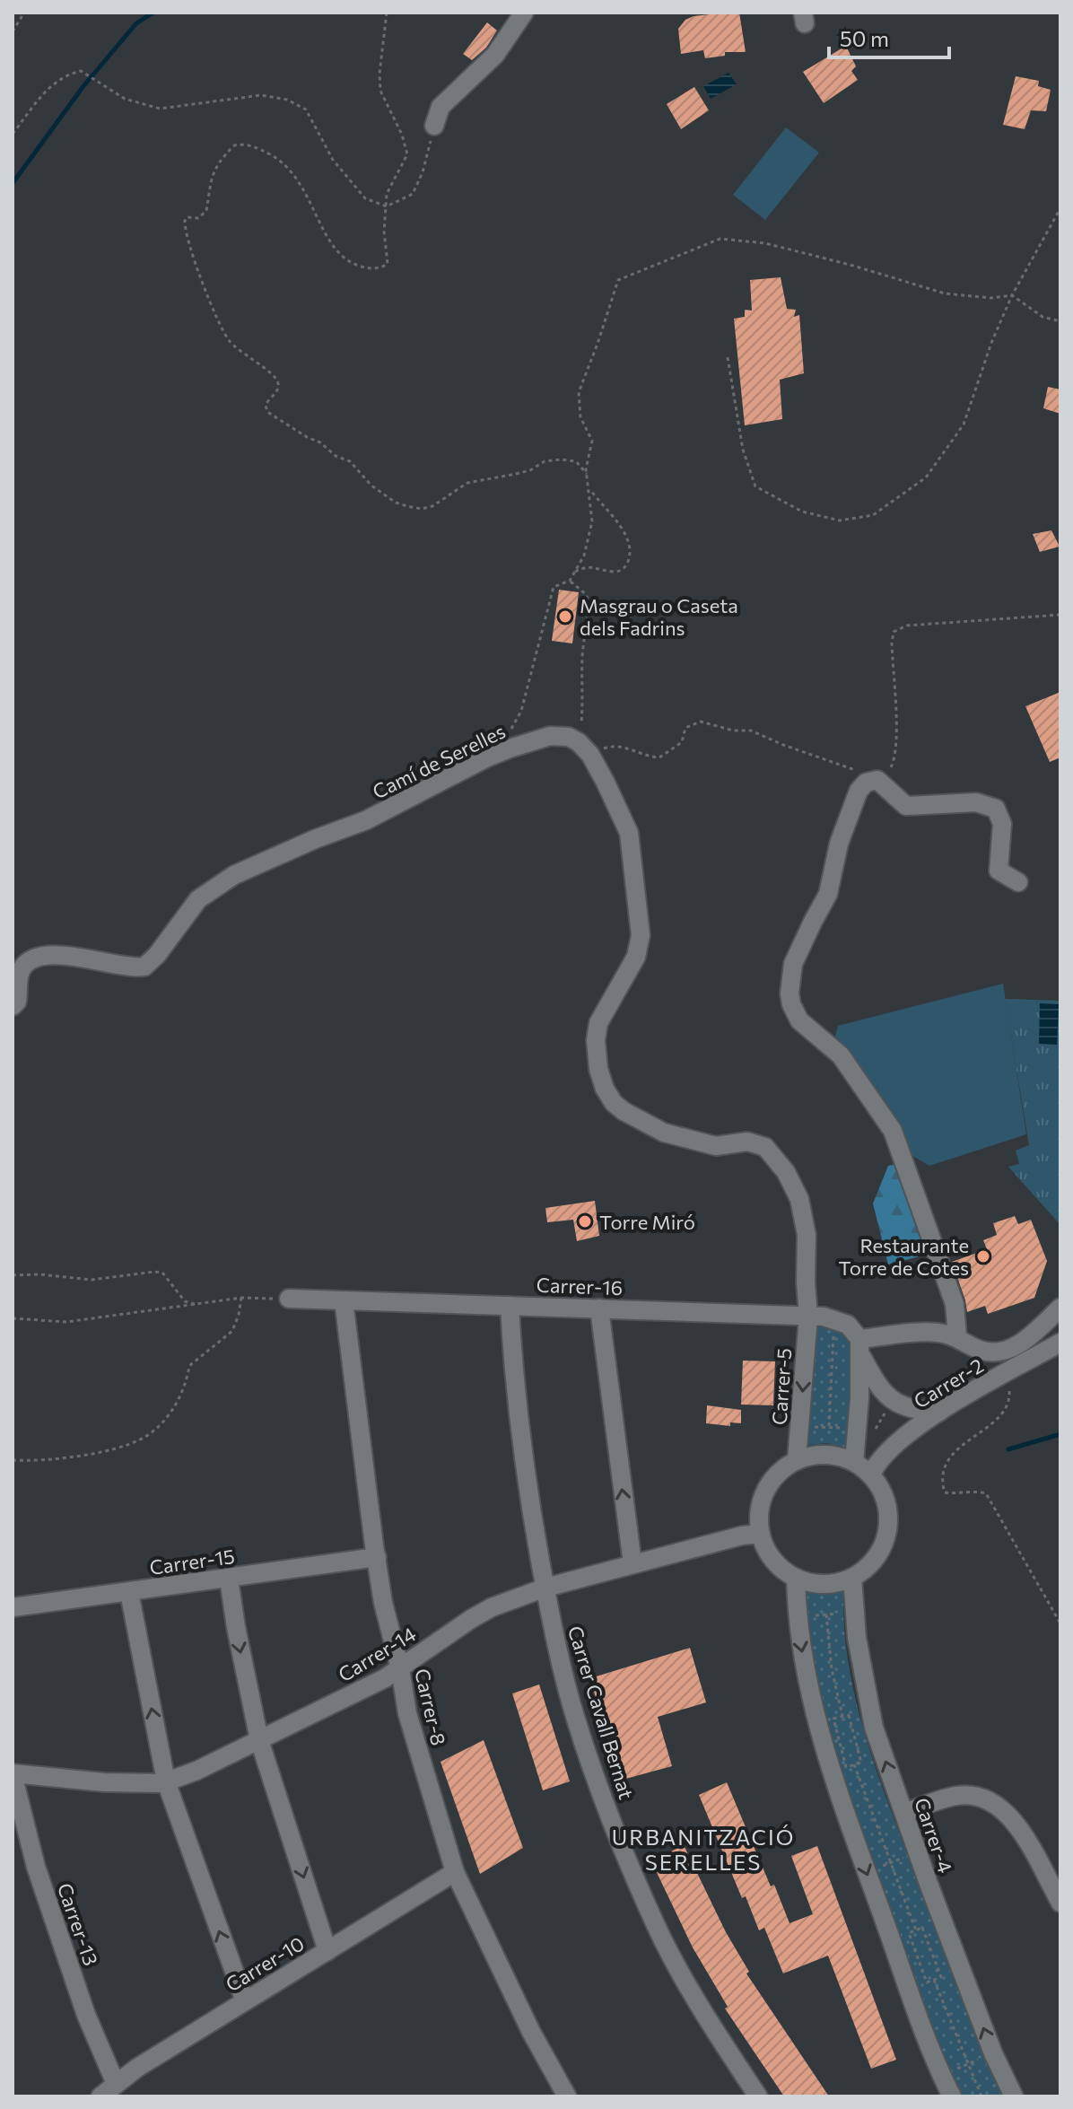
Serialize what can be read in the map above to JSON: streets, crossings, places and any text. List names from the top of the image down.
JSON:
{
  "streets": {
    "street": [
      "Camí de Serelles",
      "Carrer-16",
      "Carrer-2",
      "Carrer-5",
      "Carrer-15",
      "Carrer-14",
      "Carrer-8",
      "Carrer Cavall Bernat",
      "Carrer-4",
      "Carrer-13",
      "Carrer-10"
    ]
  },
  "crossings": [
    ["Carrer-16", "Carrer-5"],
    ["Carrer-16", "Carrer-8"],
    ["Carrer-16", "Carrer Cavall Bernat"],
    ["Carrer-2", "Carrer-5"],
    ["Carrer-2", "Carrer-14"],
    ["Carrer-2", "Carrer-4"],
    ["Carrer-5", "Carrer-14"],
    ["Carrer-5", "Carrer-4"],
    ["Carrer-15", "Carrer-8"],
    ["Carrer-14", "Carrer-8"],
    ["Carrer-14", "Carrer Cavall Bernat"],
    ["Carrer-14", "Carrer-4"],
    ["Carrer-14", "Carrer-13"],
    ["Carrer-8", "Carrer-10"],
    ["Carrer-13", "Carrer-10"]
  ],
  "districts": ["URBANITZACIÓ SERELLES"],
  "places": ["Masgrau o Caseta dels Fadrins", "Torre Miró", "Restaurante Torre de Cotes"],
  "scale_bar": "50 m"
}
